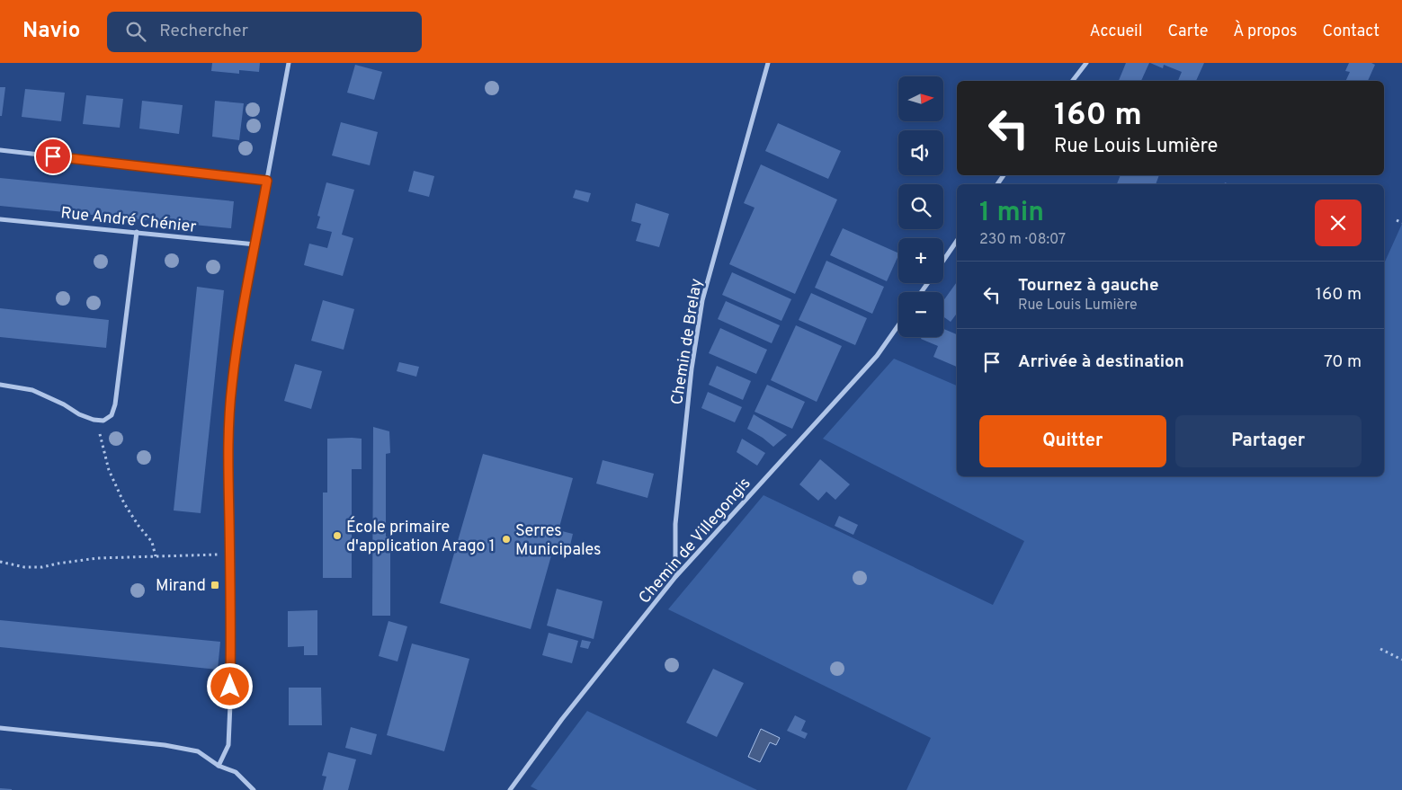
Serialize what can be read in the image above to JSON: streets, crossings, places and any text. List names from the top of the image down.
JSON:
{
  "streets": {
    "street": ["Rue André Chénier", "Chemin de Brelay", "Chemin de Villegongis"]
  },
  "crossings": [
    ["Chemin de Brelay", "Chemin de Villegongis"]
  ],
  "places": {
    "other": ["École primaire d'application Arago 1", "Serres Municipales"],
    "transit": ["Mirand"]
  },
  "north": "right",
  "page": {
    "header": "Navio",
    "search": "Rechercher",
    "nav": [
      "Accueil",
      "Carte",
      "À propos",
      "Contact"
    ],
    "map_buttons": ["+", "−"],
    "turn": ["160 m", "Rue Louis Lumière"],
    "heading": ["1 min", "230 m · 08:07"],
    "list": [
      {
        "name": "Tournez à gauche",
        "note": "Rue Louis Lumière",
        "value": "160 m"
      },
      {
        "name": "Arrivée à destination",
        "value": "70 m"
      }
    ],
    "buttons": ["Quitter", "Partager"]
  }
}
